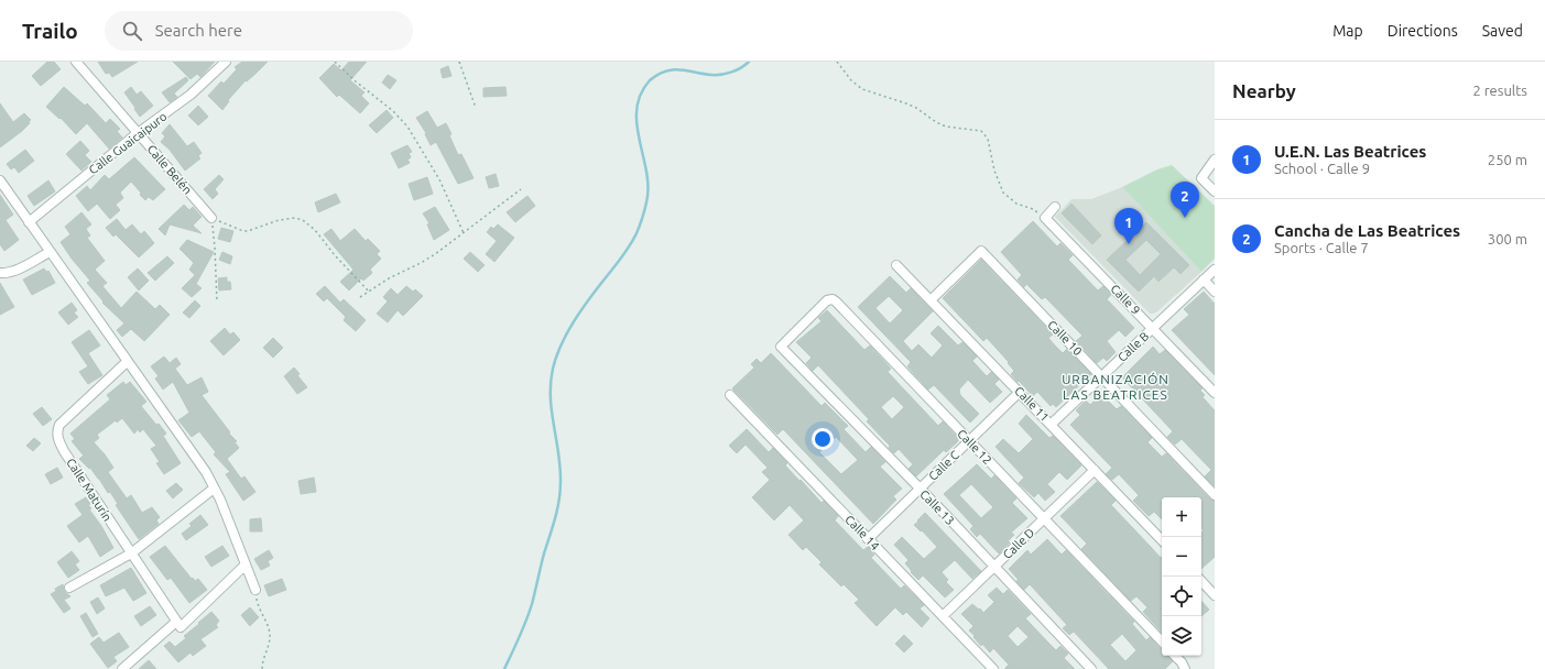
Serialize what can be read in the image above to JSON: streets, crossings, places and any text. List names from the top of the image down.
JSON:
{
  "streets": {
    "street": [
      "Calle Guaicaipuro",
      "Calle Belén",
      "Calle 9",
      "Calle 10",
      "Calle B",
      "Calle 11",
      "Calle 12",
      "Calle C",
      "Calle Maturín",
      "Calle 13",
      "Calle 14",
      "Calle D"
    ]
  },
  "crossings": [
    ["Calle Guaicaipuro", "Calle Belén"],
    ["Calle 9", "Calle B"],
    ["Calle 10", "Calle B"],
    ["Calle 10", "Calle 11"],
    ["Calle B", "Calle 11"],
    ["Calle 11", "Calle C"],
    ["Calle 11", "Calle D"],
    ["Calle 12", "Calle C"],
    ["Calle 12", "Calle 13"],
    ["Calle 12", "Calle D"],
    ["Calle C", "Calle 13"],
    ["Calle C", "Calle 14"],
    ["Calle 13", "Calle D"],
    ["Calle 14", "Calle D"]
  ],
  "districts": ["URBANIZACIÓN LAS BEATRICES"],
  "page": {
    "header": "Trailo",
    "search": "Search here",
    "nav": ["Map", "Directions", "Saved"],
    "heading": ["Nearby", "2 results"],
    "list": [
      {
        "mark": "1",
        "name": "U.E.N. Las Beatrices",
        "note": "School · Calle 9",
        "value": "250 m"
      },
      {
        "mark": "2",
        "name": "Cancha de Las Beatrices",
        "note": "Sports · Calle 7",
        "value": "300 m"
      }
    ],
    "pins": ["2", "1"],
    "map_buttons": ["+", "−"]
  }
}
